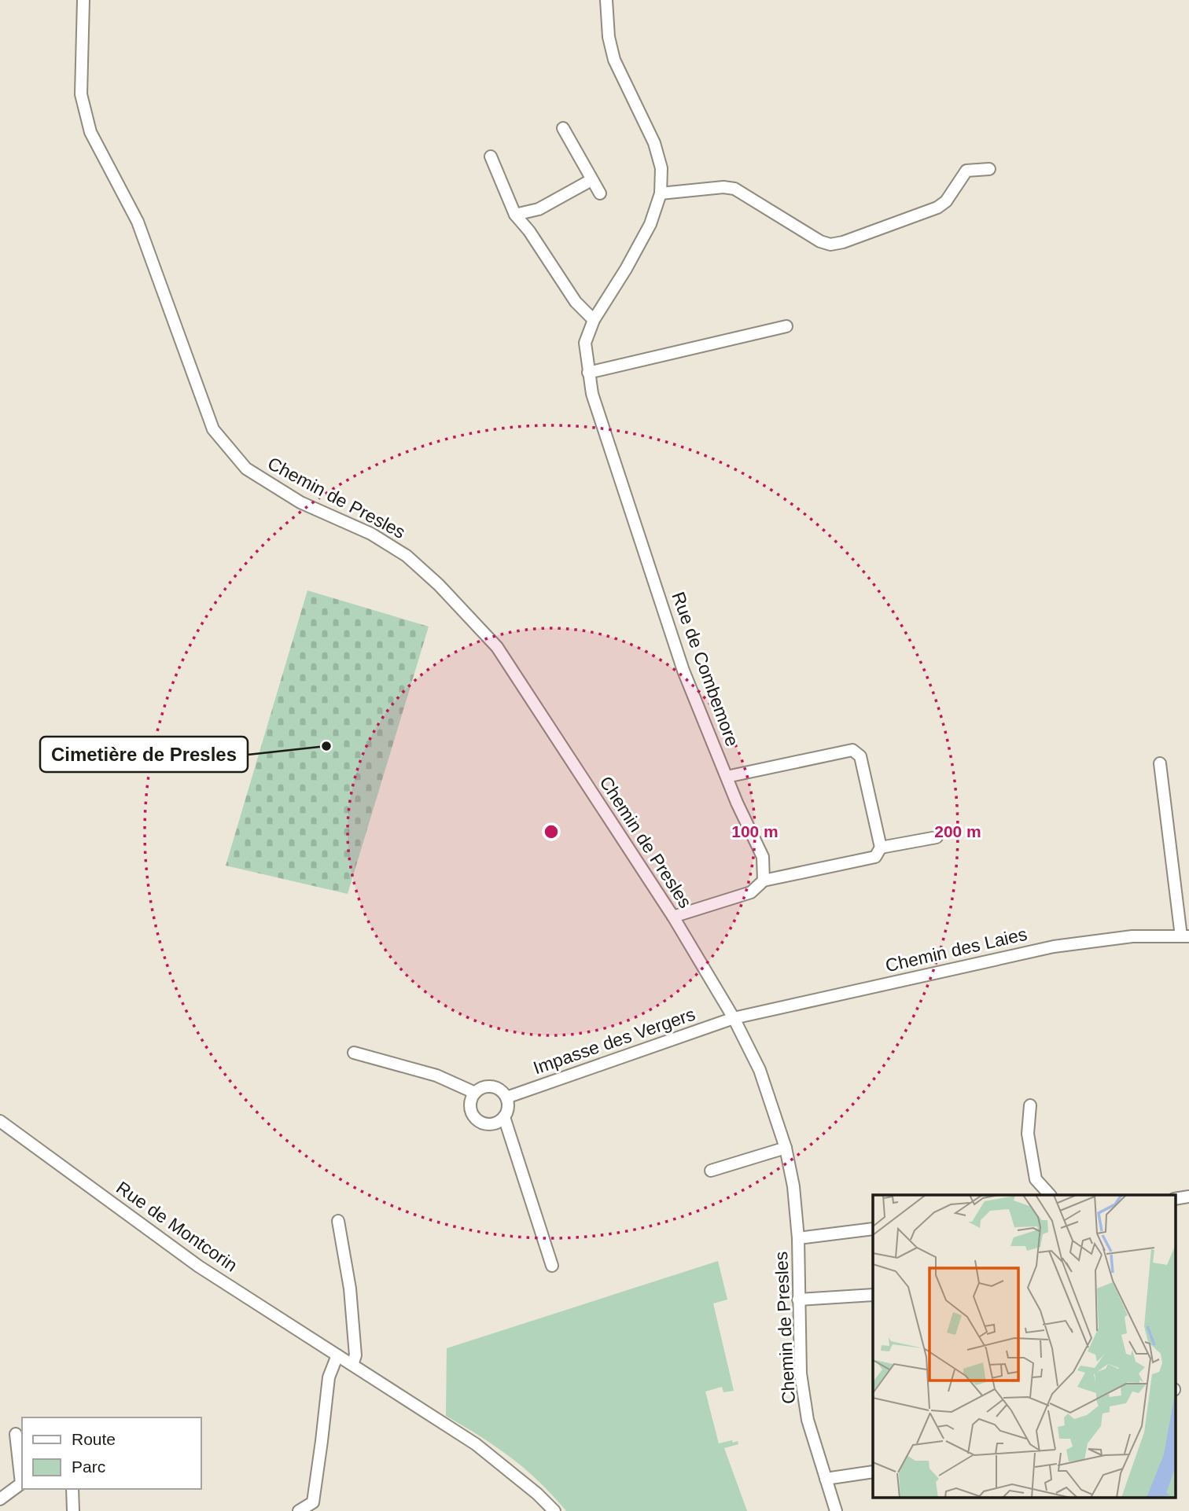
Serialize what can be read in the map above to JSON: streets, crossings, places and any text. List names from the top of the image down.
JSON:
{
  "streets": {
    "street": [
      "Chemin de Presles",
      "Rue de Combemore",
      "Chemin des Laies",
      "Impasse des Vergers",
      "Rue de Montcorin"
    ]
  },
  "crossings": [
    ["Chemin de Presles", "Chemin des Laies"],
    ["Chemin de Presles", "Impasse des Vergers"],
    ["Chemin des Laies", "Impasse des Vergers"]
  ],
  "places": ["Cimetière de Presles"],
  "legend": ["Route", "Parc"],
  "rings": ["100 m", "200 m"]
}
